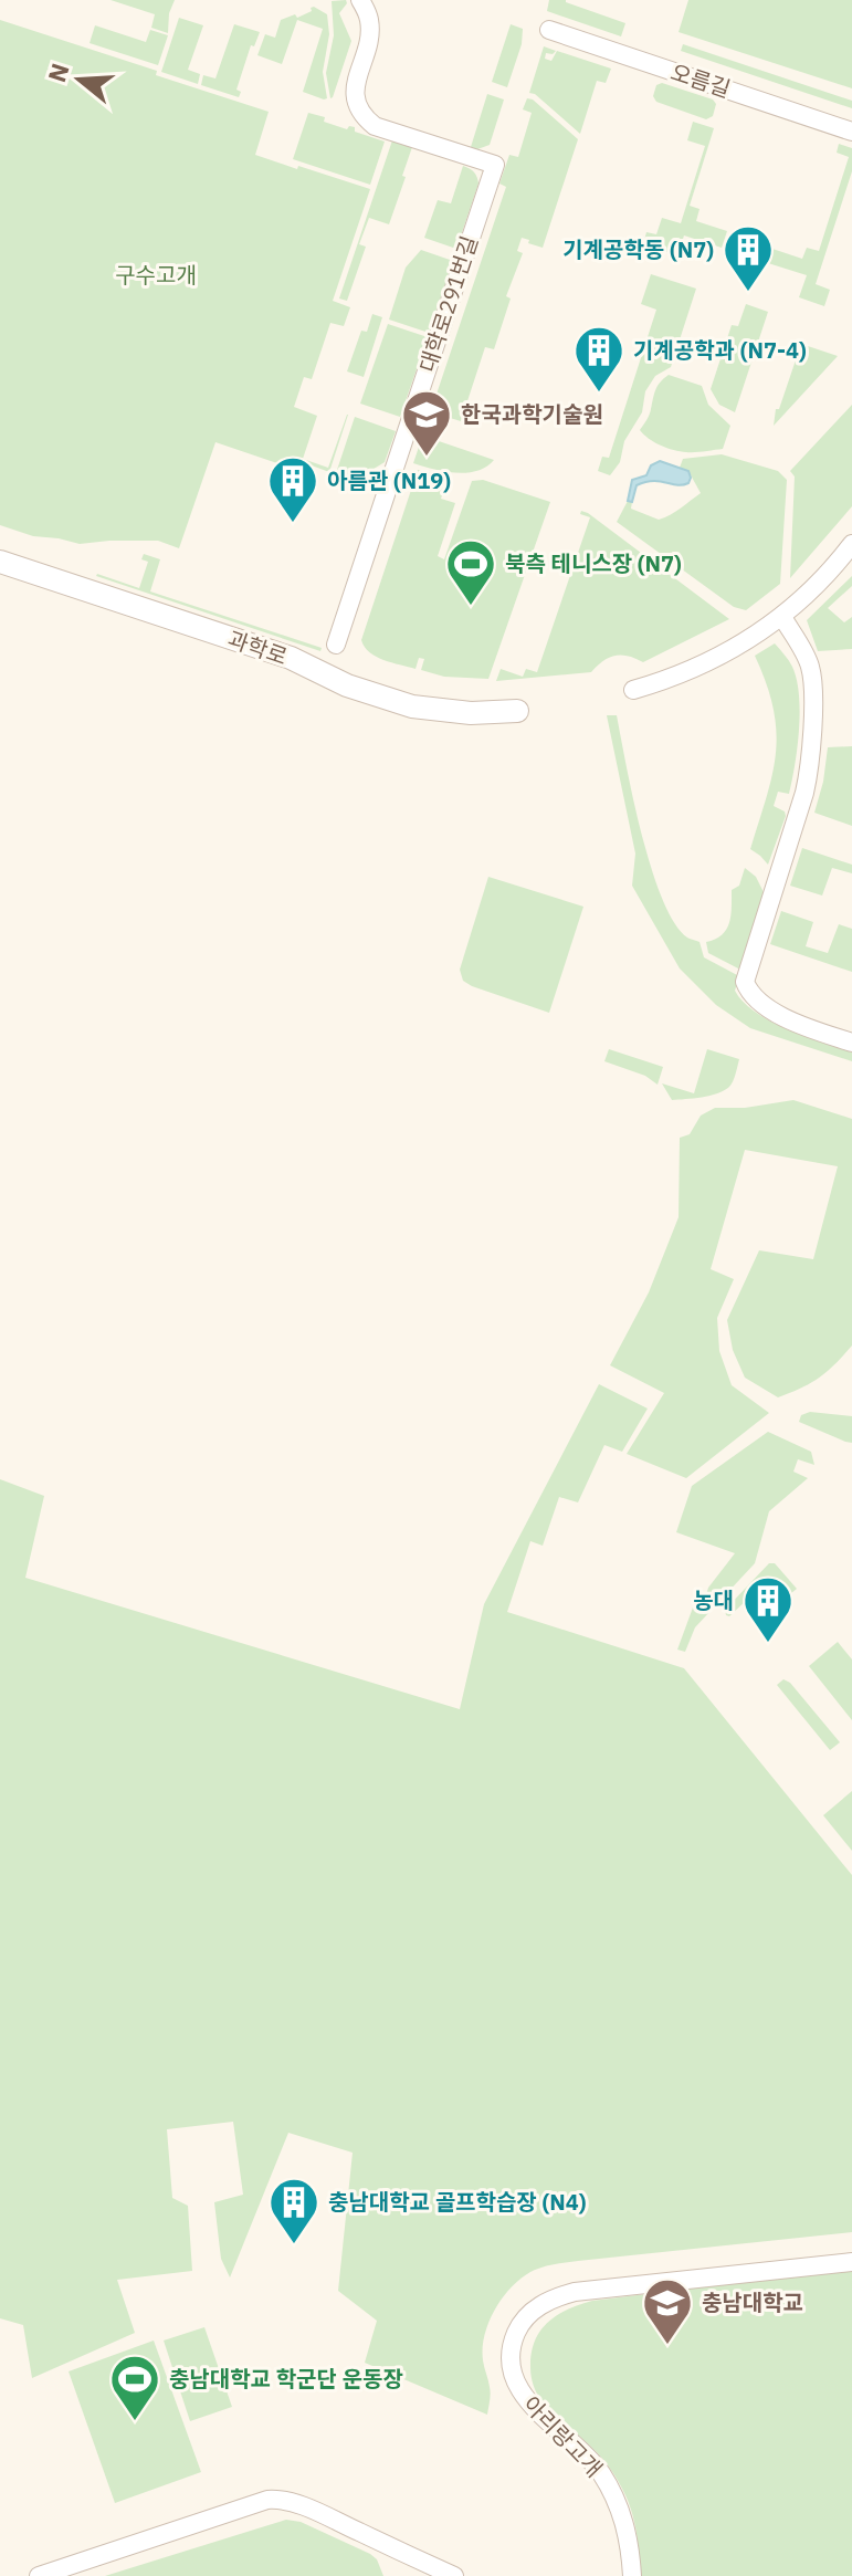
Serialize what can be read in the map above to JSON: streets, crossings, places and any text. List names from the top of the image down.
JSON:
{
  "streets": {
    "street": [
      "오름길",
      "대학로291번길",
      "과학로",
      "아리랑고개"
    ]
  },
  "parks": ["구수고개"],
  "places": {
    "building": [
      "기계공학동 (N7)",
      "기계공학과 (N7-4)",
      "아름관 (N19)",
      "농대",
      "충남대학교 골프학습장 (N4)"
    ],
    "school or university": ["한국과학기술원", "충남대학교"],
    "sports": ["북측 테니스장 (N7)", "충남대학교 학군단 운동장"]
  },
  "north": "left"
}
